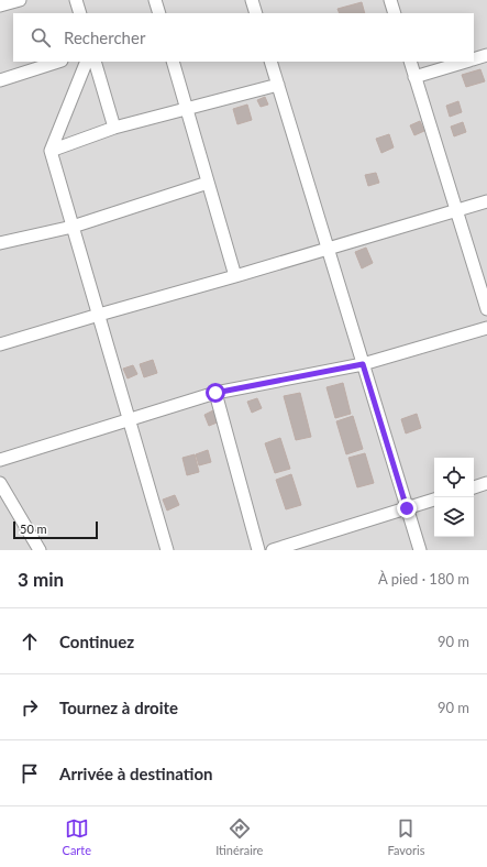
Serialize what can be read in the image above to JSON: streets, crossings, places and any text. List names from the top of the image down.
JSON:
{
  "scale_bar": "50 m",
  "page": {
    "search": "Rechercher",
    "scale": "50 m",
    "heading": ["3 min", "À pied · 180 m"],
    "list": [
      ["Continuez", "90 m"],
      ["Tournez à droite", "90 m"],
      "Arrivée à destination"
    ],
    "nav": ["Carte", "Itinéraire", "Favoris"]
  }
}
